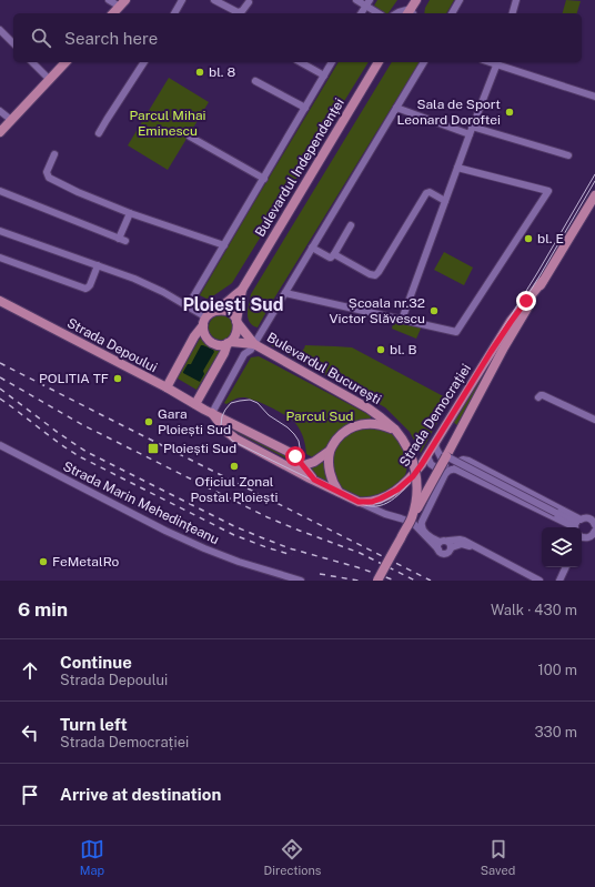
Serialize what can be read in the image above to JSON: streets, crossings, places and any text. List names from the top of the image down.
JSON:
{
  "streets": {
    "main road": [
      "Bulevardul Independenței",
      "Strada Depoului",
      "Bulevardul București",
      "Strada Democrației"
    ],
    "street": ["Strada Marin Mehedințeanu"]
  },
  "crossings": [
    ["Bulevardul Independenței", "Strada Depoului"],
    ["Bulevardul Independenței", "Bulevardul București"],
    ["Bulevardul București", "Strada Democrației"]
  ],
  "districts": ["Ploiești Sud"],
  "parks": ["Parcul Mihai Eminescu", "Parcul Sud"],
  "places": {
    "other": [
      "bl. 8",
      "Sala de Sport Leonard Doroftei",
      "bl. E",
      "Școala nr.32 Victor Slăvescu",
      "bl. B",
      "POLITIA TF",
      "Gara Ploiești Sud",
      "Oficiul Zonal Postal Ploiești",
      "FeMetalRo"
    ],
    "transit": ["Ploiești Sud"]
  },
  "page": {
    "search": "Search here",
    "heading": ["6 min", "Walk · 430 m"],
    "list": [
      ["Continue", "Strada Depoului", "100 m"],
      ["Turn left", "Strada Democrației", "330 m"],
      "Arrive at destination"
    ],
    "nav": ["Map", "Directions", "Saved"]
  }
}
